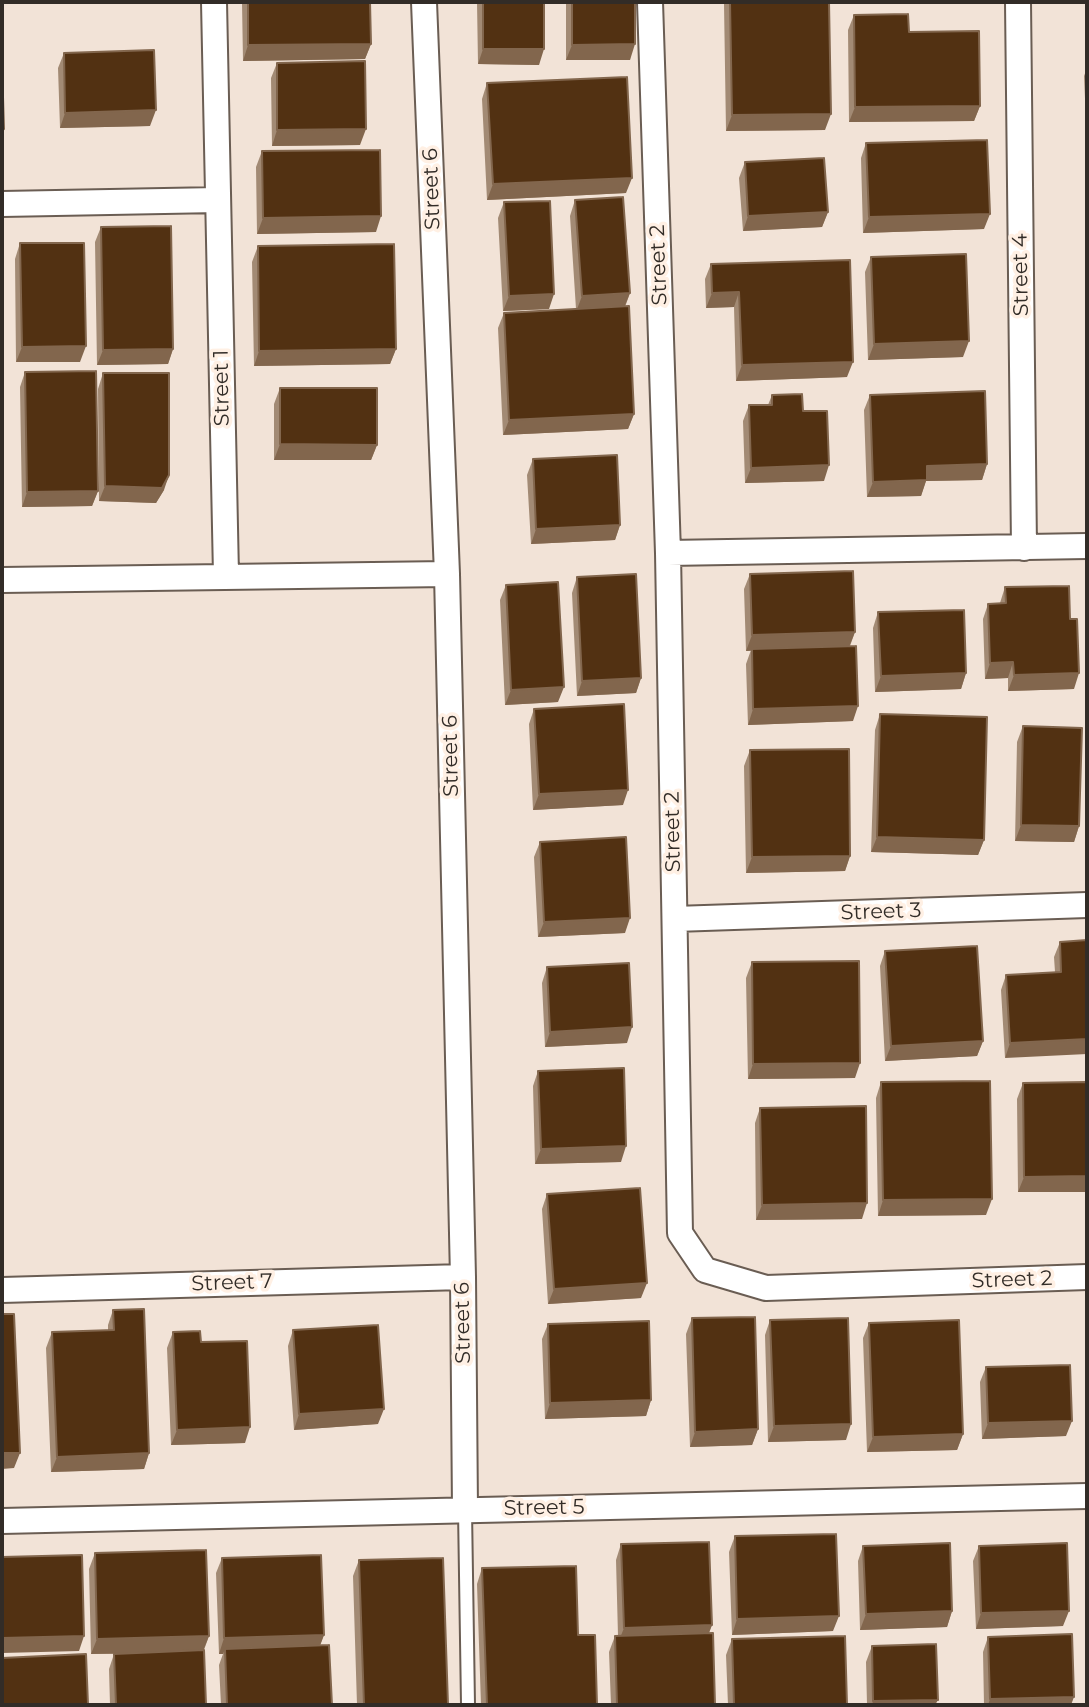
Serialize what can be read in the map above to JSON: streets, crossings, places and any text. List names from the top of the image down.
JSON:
{
  "streets": {
    "street": [
      "Street 6",
      "Street 2",
      "Street 4",
      "Street 1",
      "Street 3",
      "Street 7",
      "Street 5"
    ]
  },
  "crossings": [
    ["Street 6", "Street 7"],
    ["Street 6", "Street 5"],
    ["Street 2", "Street 3"]
  ]
}
